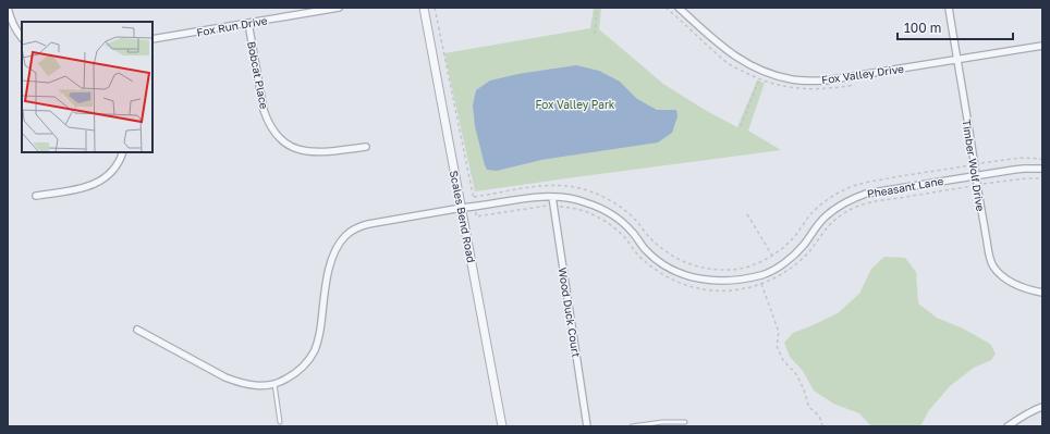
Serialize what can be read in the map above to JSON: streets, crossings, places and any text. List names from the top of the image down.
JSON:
{
  "streets": {
    "street": [
      "Fox Run Drive",
      "Fox Valley Drive",
      "Bobcat Place",
      "Timber Wolf Drive",
      "Pheasant Lane",
      "Scales Bend Road",
      "Wood Duck Court"
    ]
  },
  "crossings": [
    ["Fox Run Drive", "Bobcat Place"],
    ["Fox Valley Drive", "Timber Wolf Drive"],
    ["Timber Wolf Drive", "Pheasant Lane"],
    ["Pheasant Lane", "Scales Bend Road"],
    ["Pheasant Lane", "Wood Duck Court"]
  ],
  "parks": ["Fox Valley Park"],
  "scale_bar": "100 m"
}
